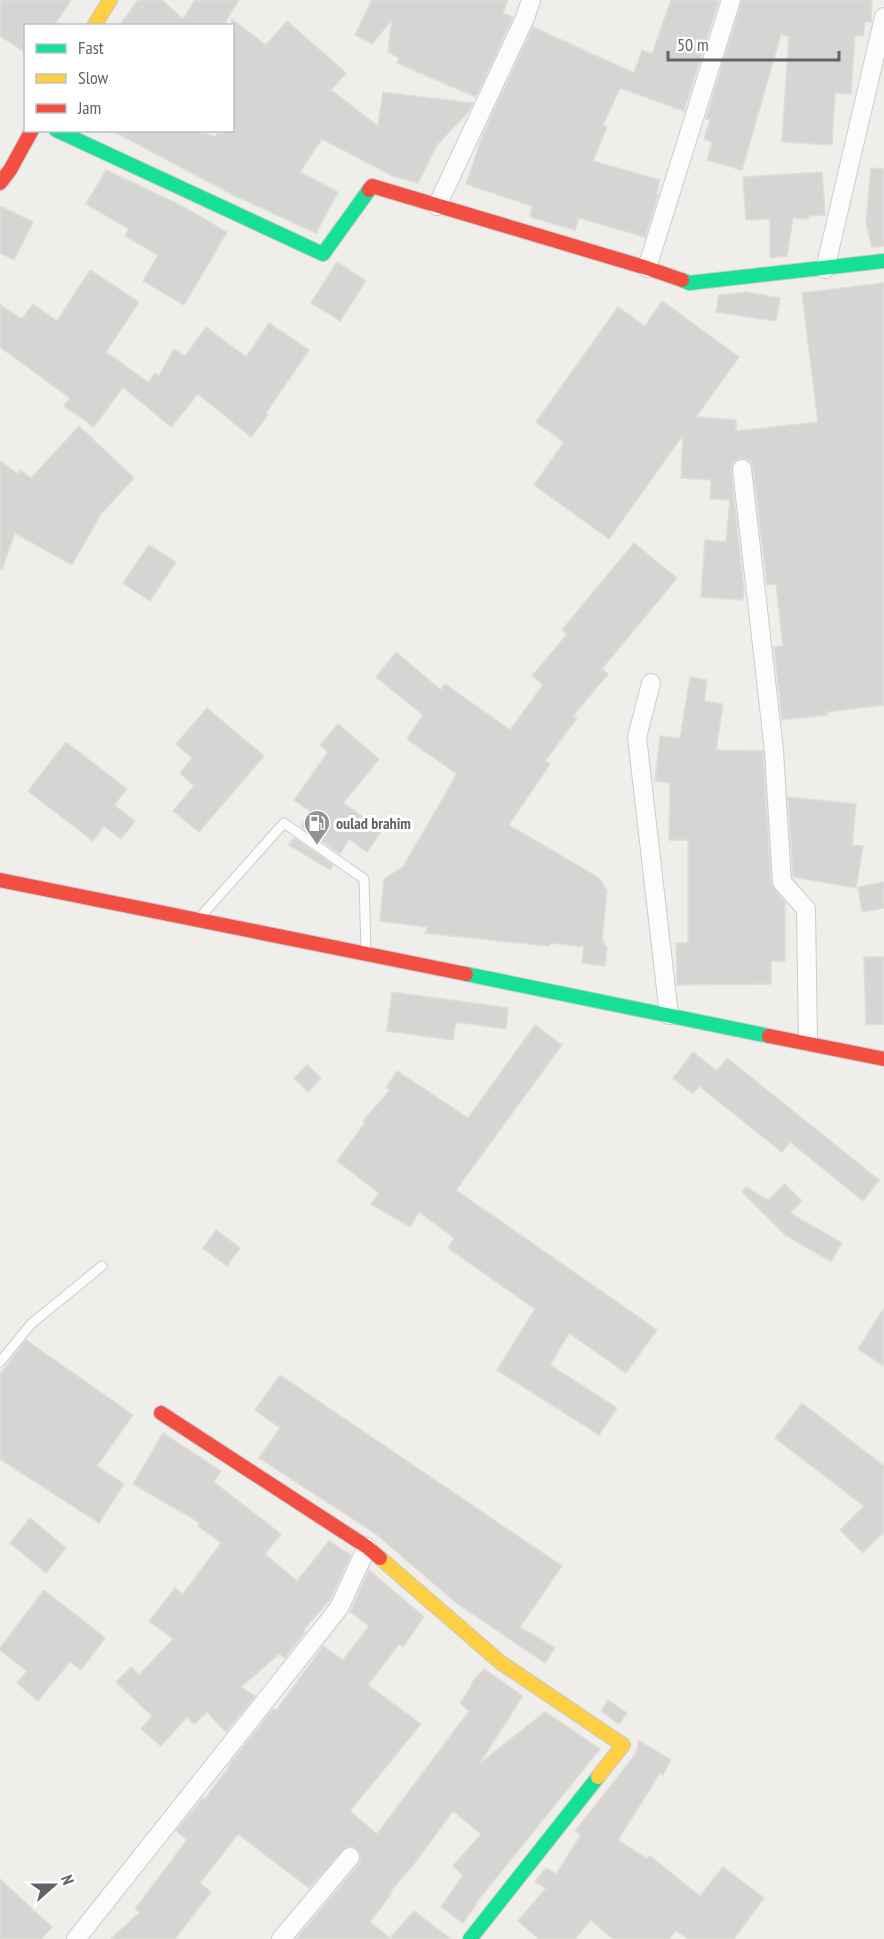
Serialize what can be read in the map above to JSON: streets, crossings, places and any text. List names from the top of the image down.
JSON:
{
  "places": {
    "fuel station": ["oulad brahim"]
  },
  "legend": ["Fast", "Slow", "Jam"],
  "scale_bar": "50 m",
  "north": "right"
}
